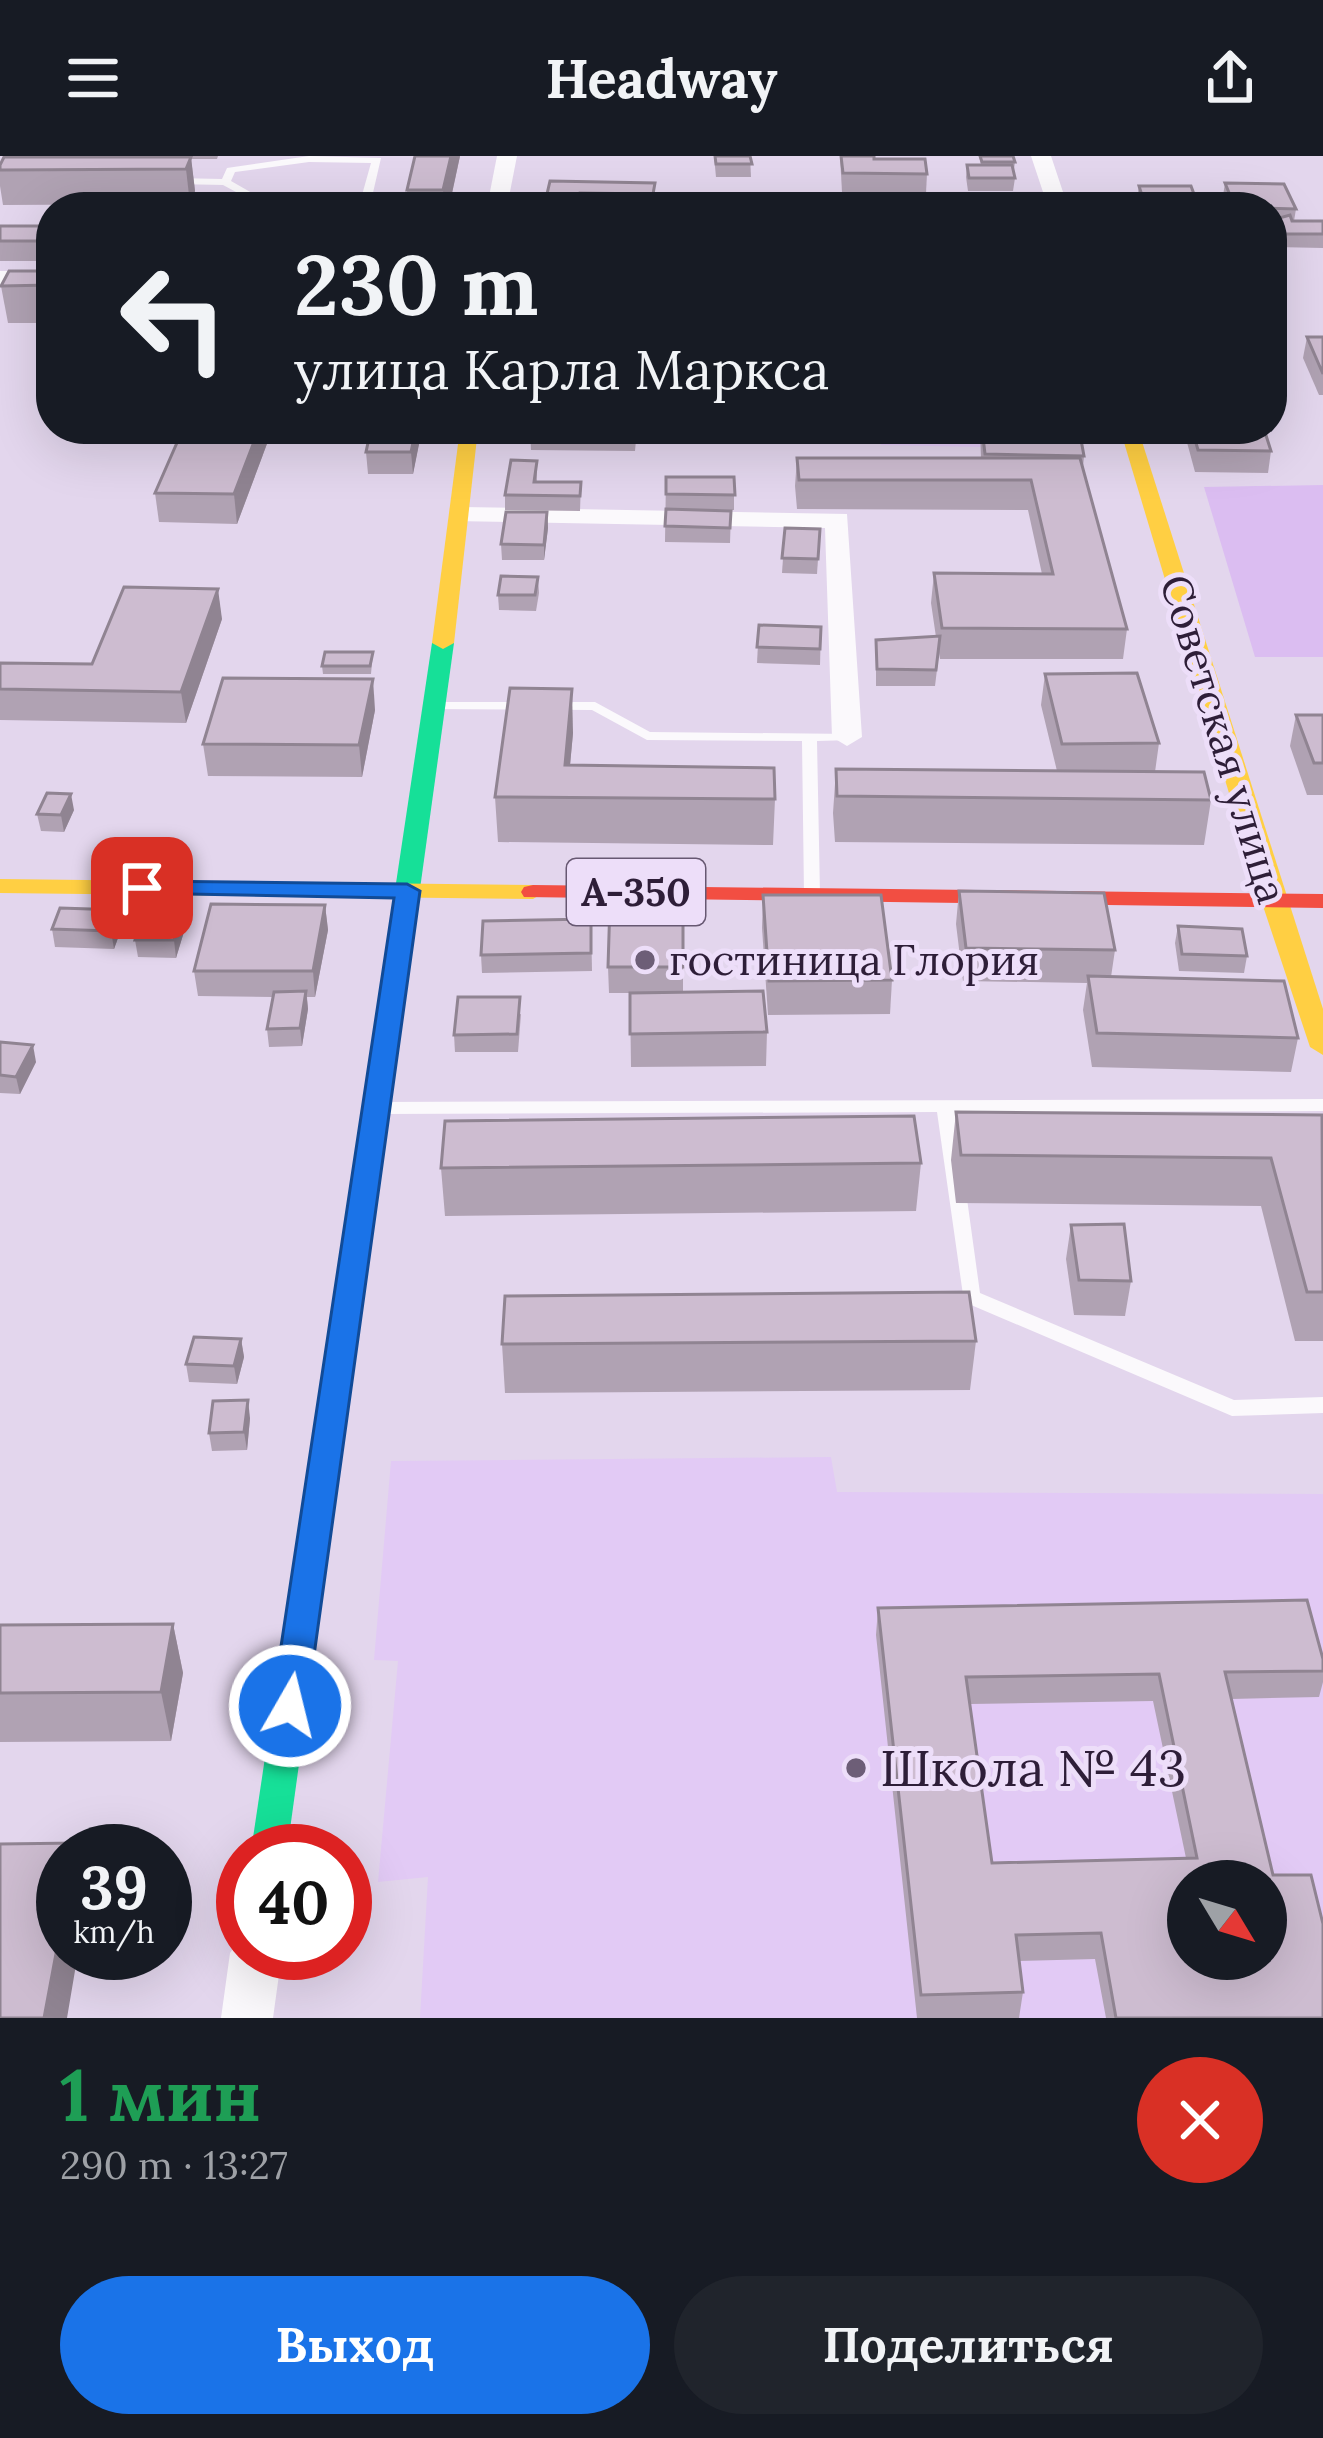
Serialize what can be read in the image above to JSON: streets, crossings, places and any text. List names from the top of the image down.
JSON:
{
  "streets": {
    "main road": ["Советская улица", "А-350"]
  },
  "crossings": [
    ["Советская улица", "А-350"]
  ],
  "places": ["гостиница Глория", "Школа № 43"],
  "north": "bottom right",
  "page": {
    "header": "Headway",
    "turn": ["230 m", "улица Карла Маркса"],
    "speed": "39 km/h",
    "limit": "40",
    "heading": ["1 мин", "290 m · 13:27"],
    "buttons": ["Выход", "Поделиться"]
  }
}
